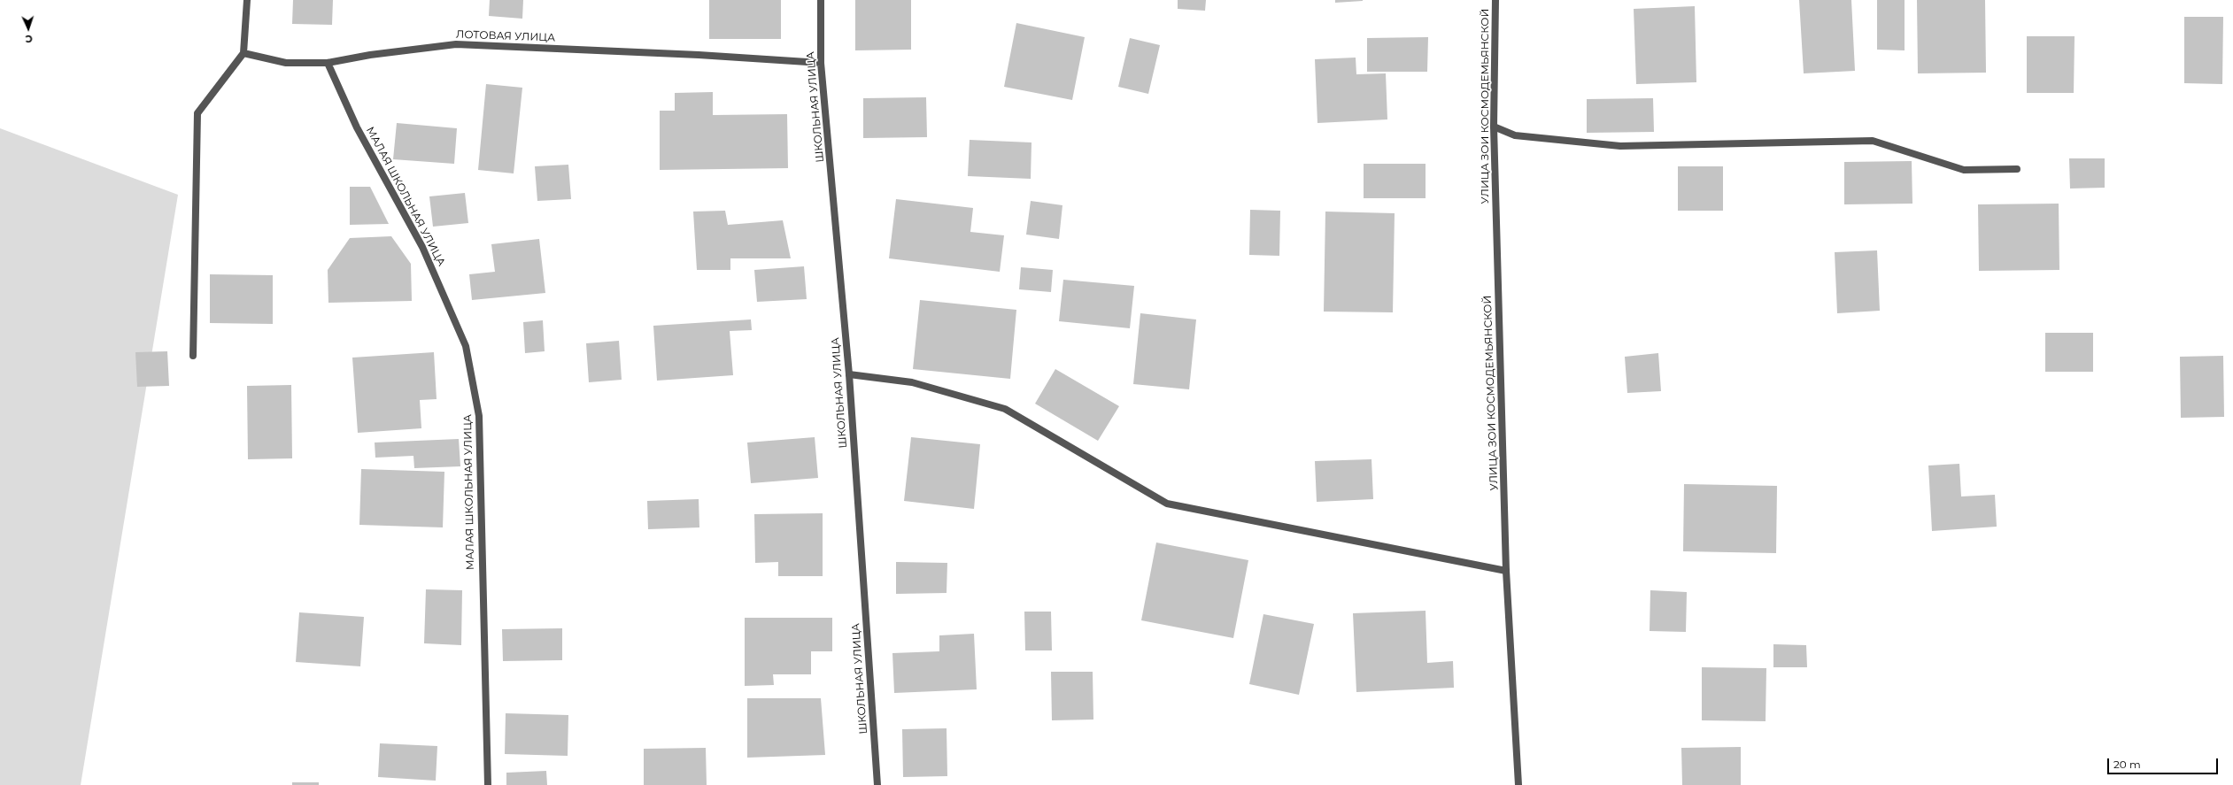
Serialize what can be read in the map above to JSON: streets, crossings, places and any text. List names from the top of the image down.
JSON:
{
  "streets": {
    "street": [
      "ЛОТОВАЯ УЛИЦА",
      "УЛИЦА ЗОИ КОСМОДЕМЬЯНСКОЙ",
      "ШКОЛЬНАЯ УЛИЦА",
      "МАЛАЯ ШКОЛЬНАЯ УЛИЦА"
    ]
  },
  "crossings": [
    ["ЛОТОВАЯ УЛИЦА", "ШКОЛЬНАЯ УЛИЦА"],
    ["ЛОТОВАЯ УЛИЦА", "МАЛАЯ ШКОЛЬНАЯ УЛИЦА"]
  ],
  "scale_bar": "20 m",
  "north": "bottom"
}
